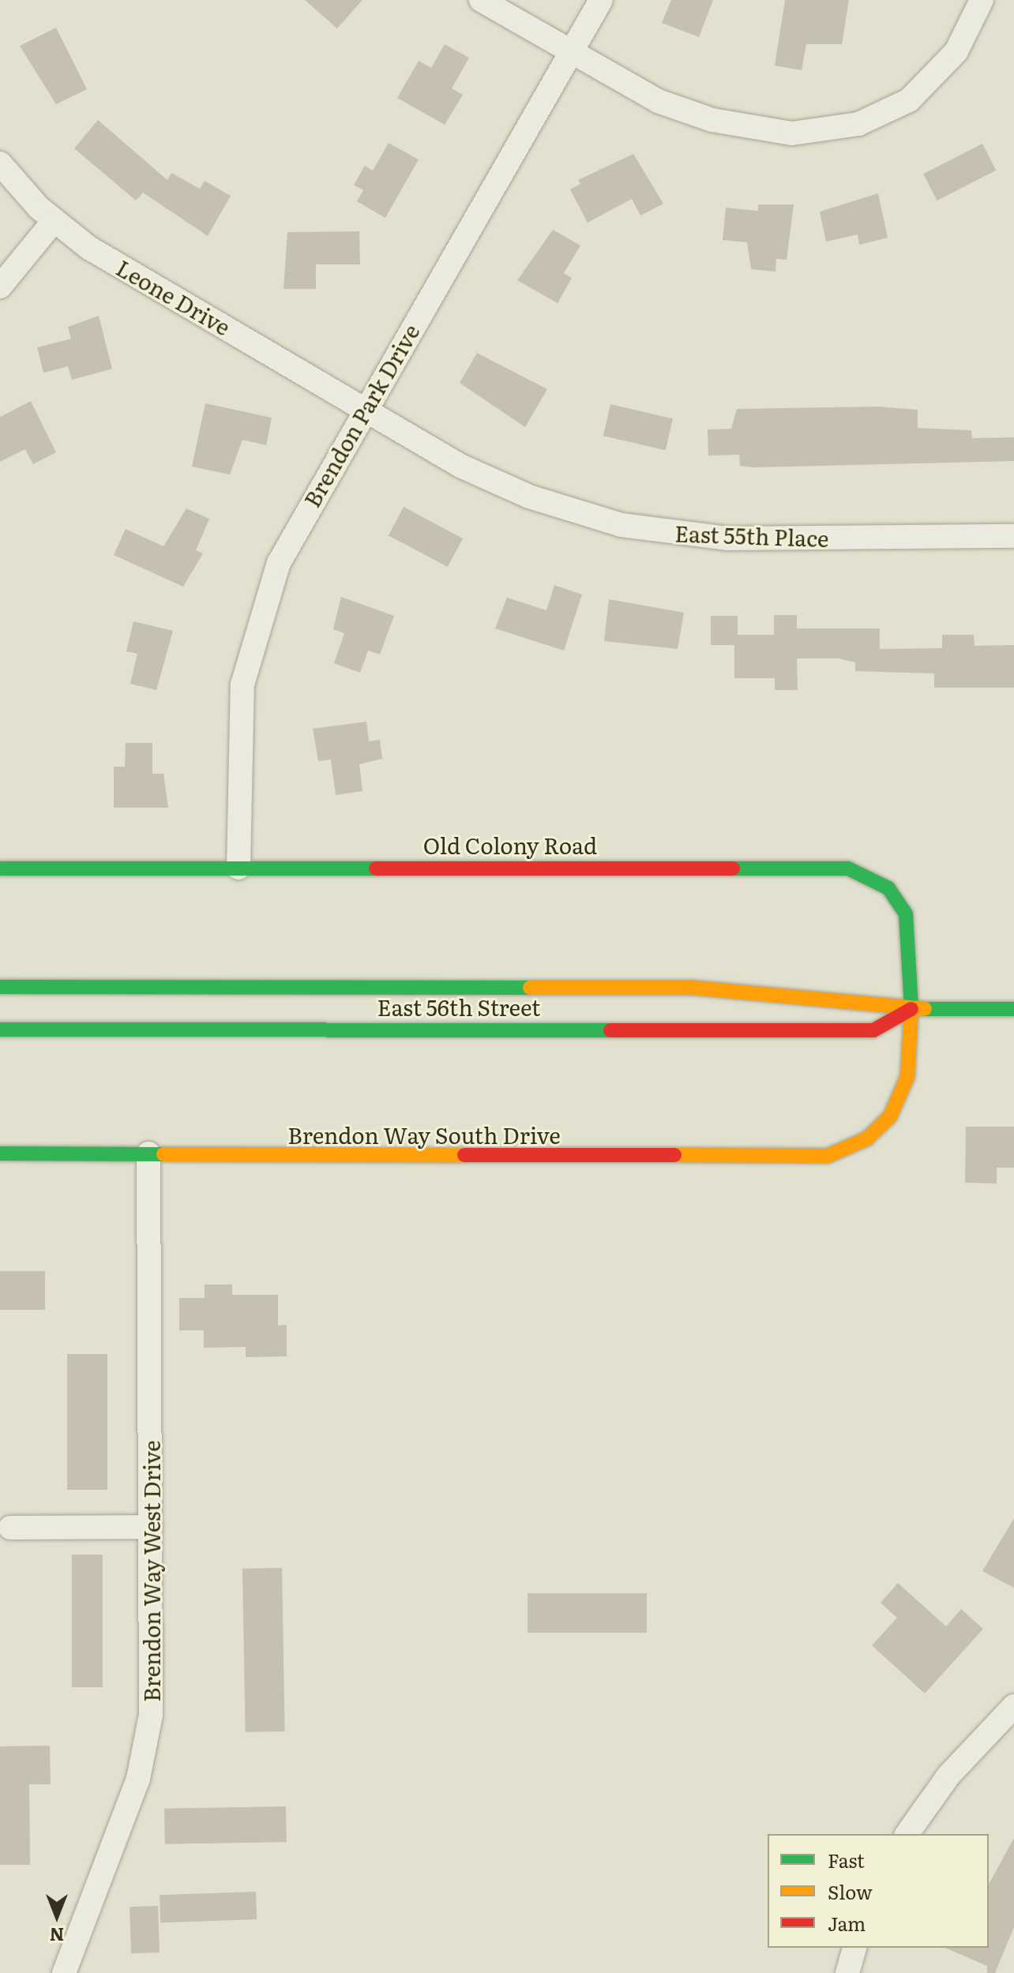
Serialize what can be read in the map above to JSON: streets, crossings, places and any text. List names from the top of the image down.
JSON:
{
  "streets": {
    "street": [
      "Leone Drive",
      "Brendon Park Drive",
      "East 55th Place",
      "Old Colony Road",
      "East 56th Street",
      "Brendon Way South Drive",
      "Brendon Way West Drive"
    ]
  },
  "crossings": [
    ["Leone Drive", "Brendon Park Drive"],
    ["Leone Drive", "East 55th Place"],
    ["Brendon Park Drive", "East 55th Place"],
    ["Brendon Park Drive", "Old Colony Road"],
    ["Old Colony Road", "East 56th Street"],
    ["Old Colony Road", "Brendon Way South Drive"],
    ["Brendon Way South Drive", "Brendon Way West Drive"]
  ],
  "legend": ["Fast", "Slow", "Jam"],
  "north": "bottom"
}
